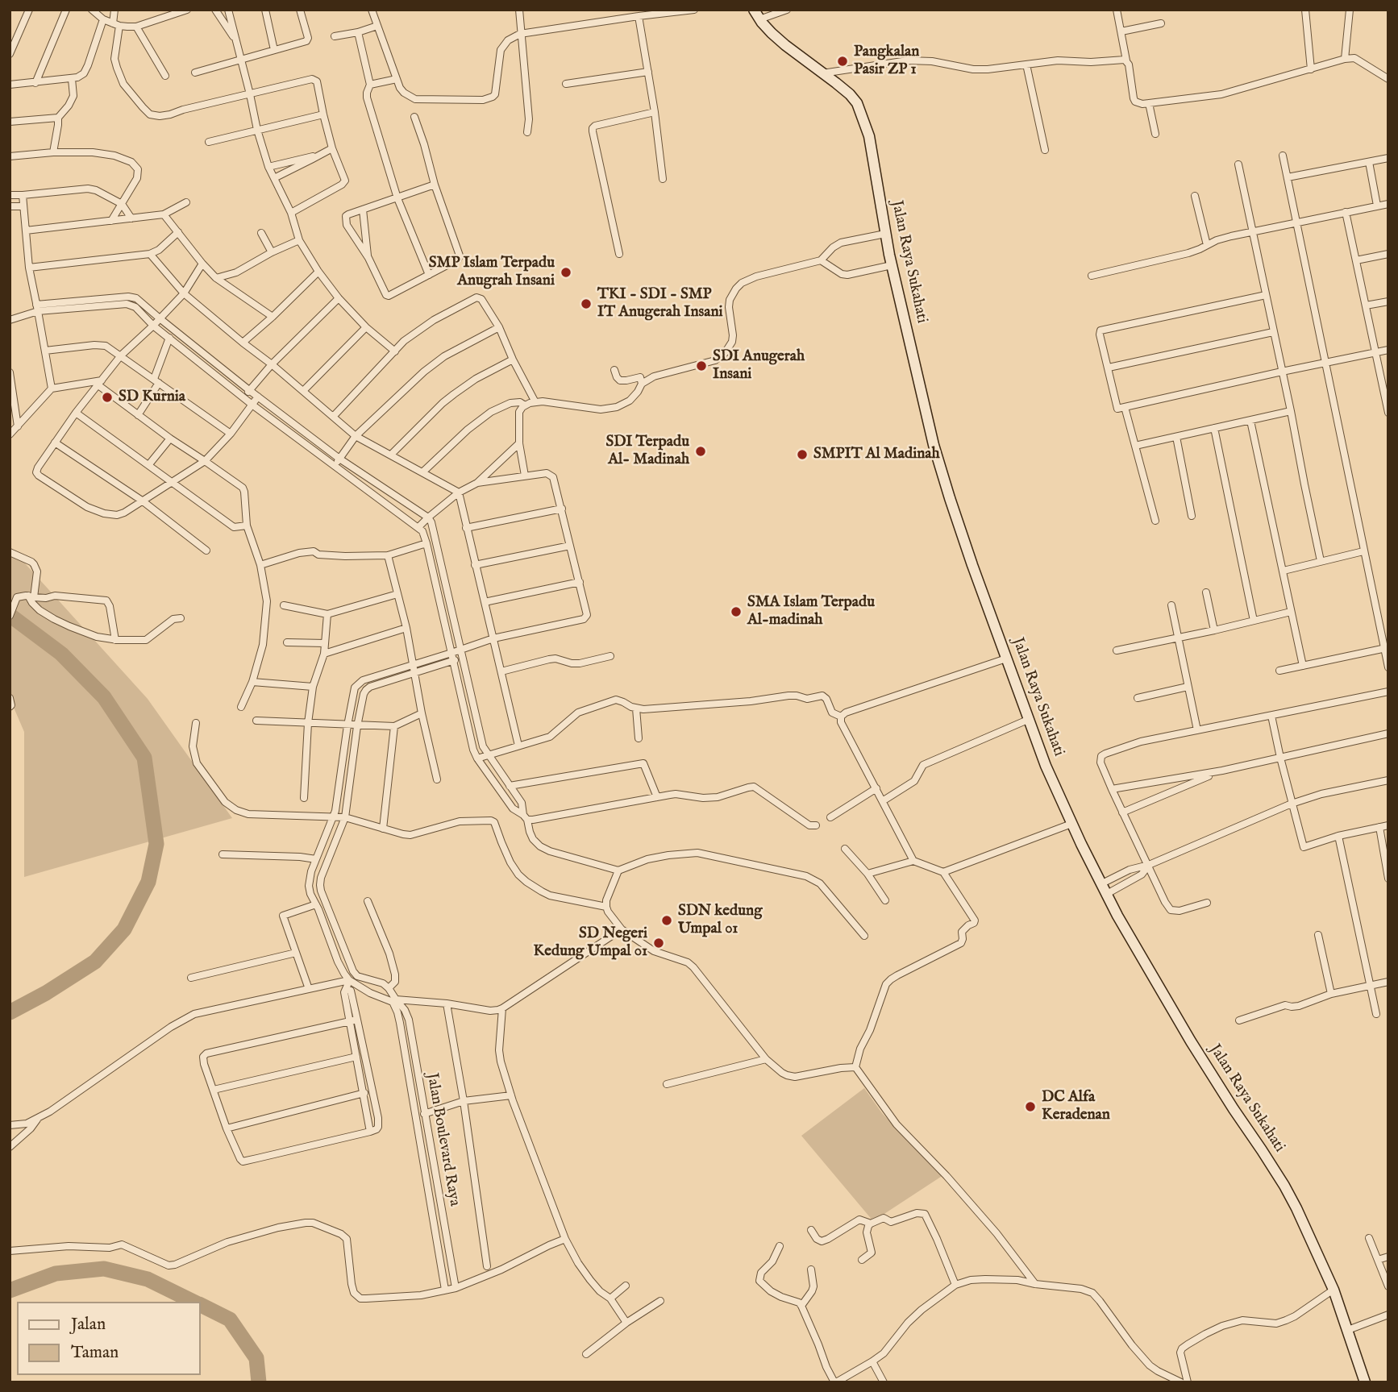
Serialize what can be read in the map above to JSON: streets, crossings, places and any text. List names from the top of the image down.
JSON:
{
  "streets": {
    "main road": ["Jalan Raya Sukahati"],
    "street": ["Jalan Boulevard Raya"]
  },
  "places": [
    "Pangkalan Pasir ZP 1",
    "SMP Islam Terpadu Anugrah Insani",
    "TKI - SDI - SMP IT Anugerah Insani",
    "SDI Anugerah Insani",
    "SD Kurnia",
    "SDI Terpadu Al- Madinah",
    "SMPIT Al Madinah",
    "SMA Islam Terpadu Al-madinah",
    "SDN kedung Umpal 01",
    "SD Negeri Kedung Umpal 01",
    "DC Alfa Keradenan"
  ],
  "legend": ["Jalan", "Taman"]
}
